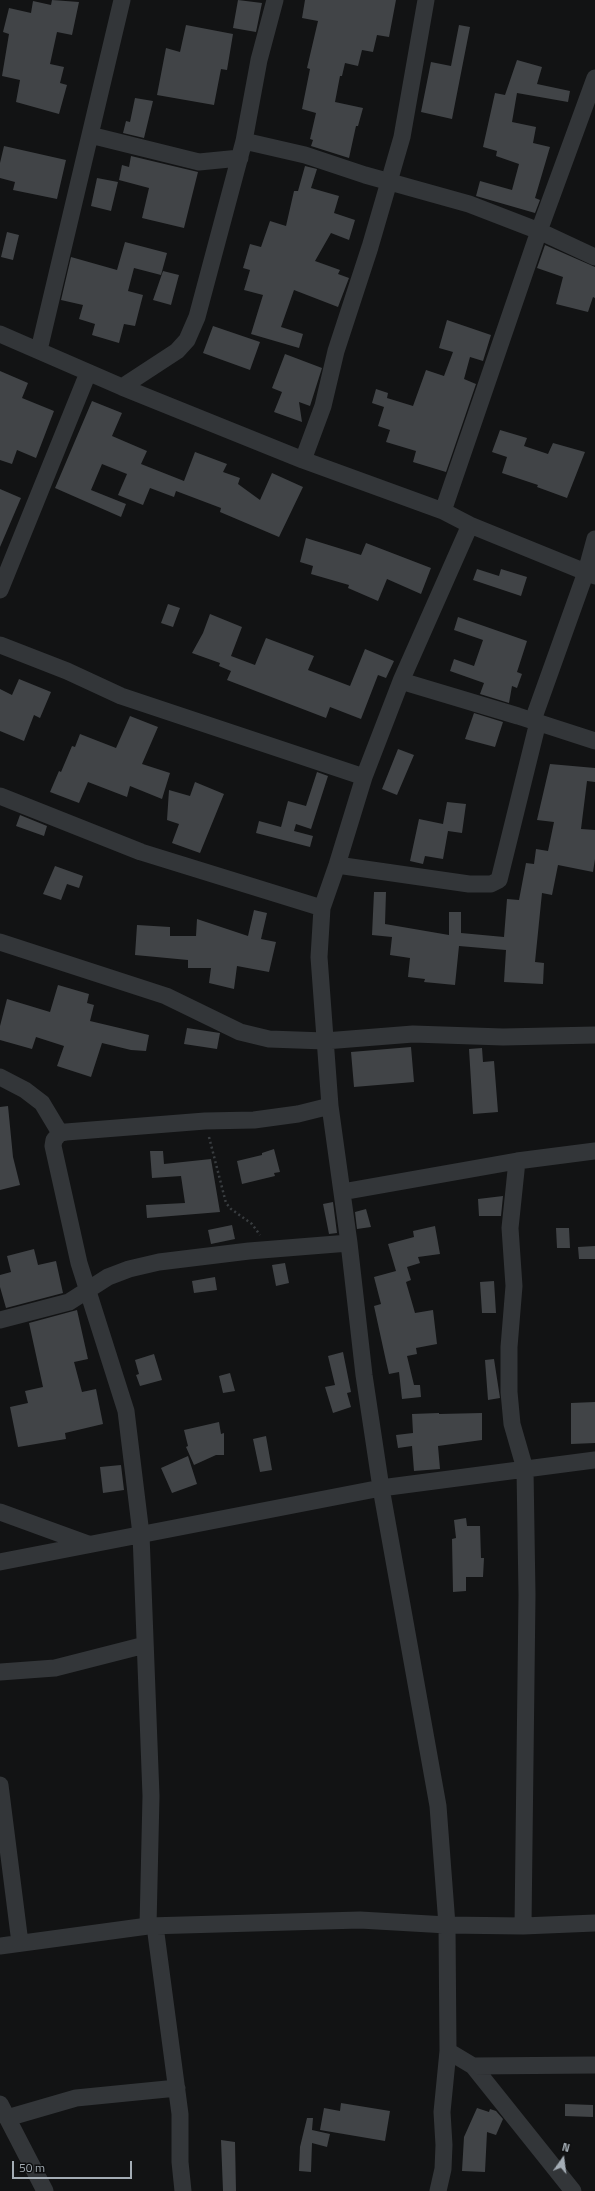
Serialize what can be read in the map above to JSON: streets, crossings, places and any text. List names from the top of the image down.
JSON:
{
  "scale_bar": "50 m",
  "north": "top"
}
